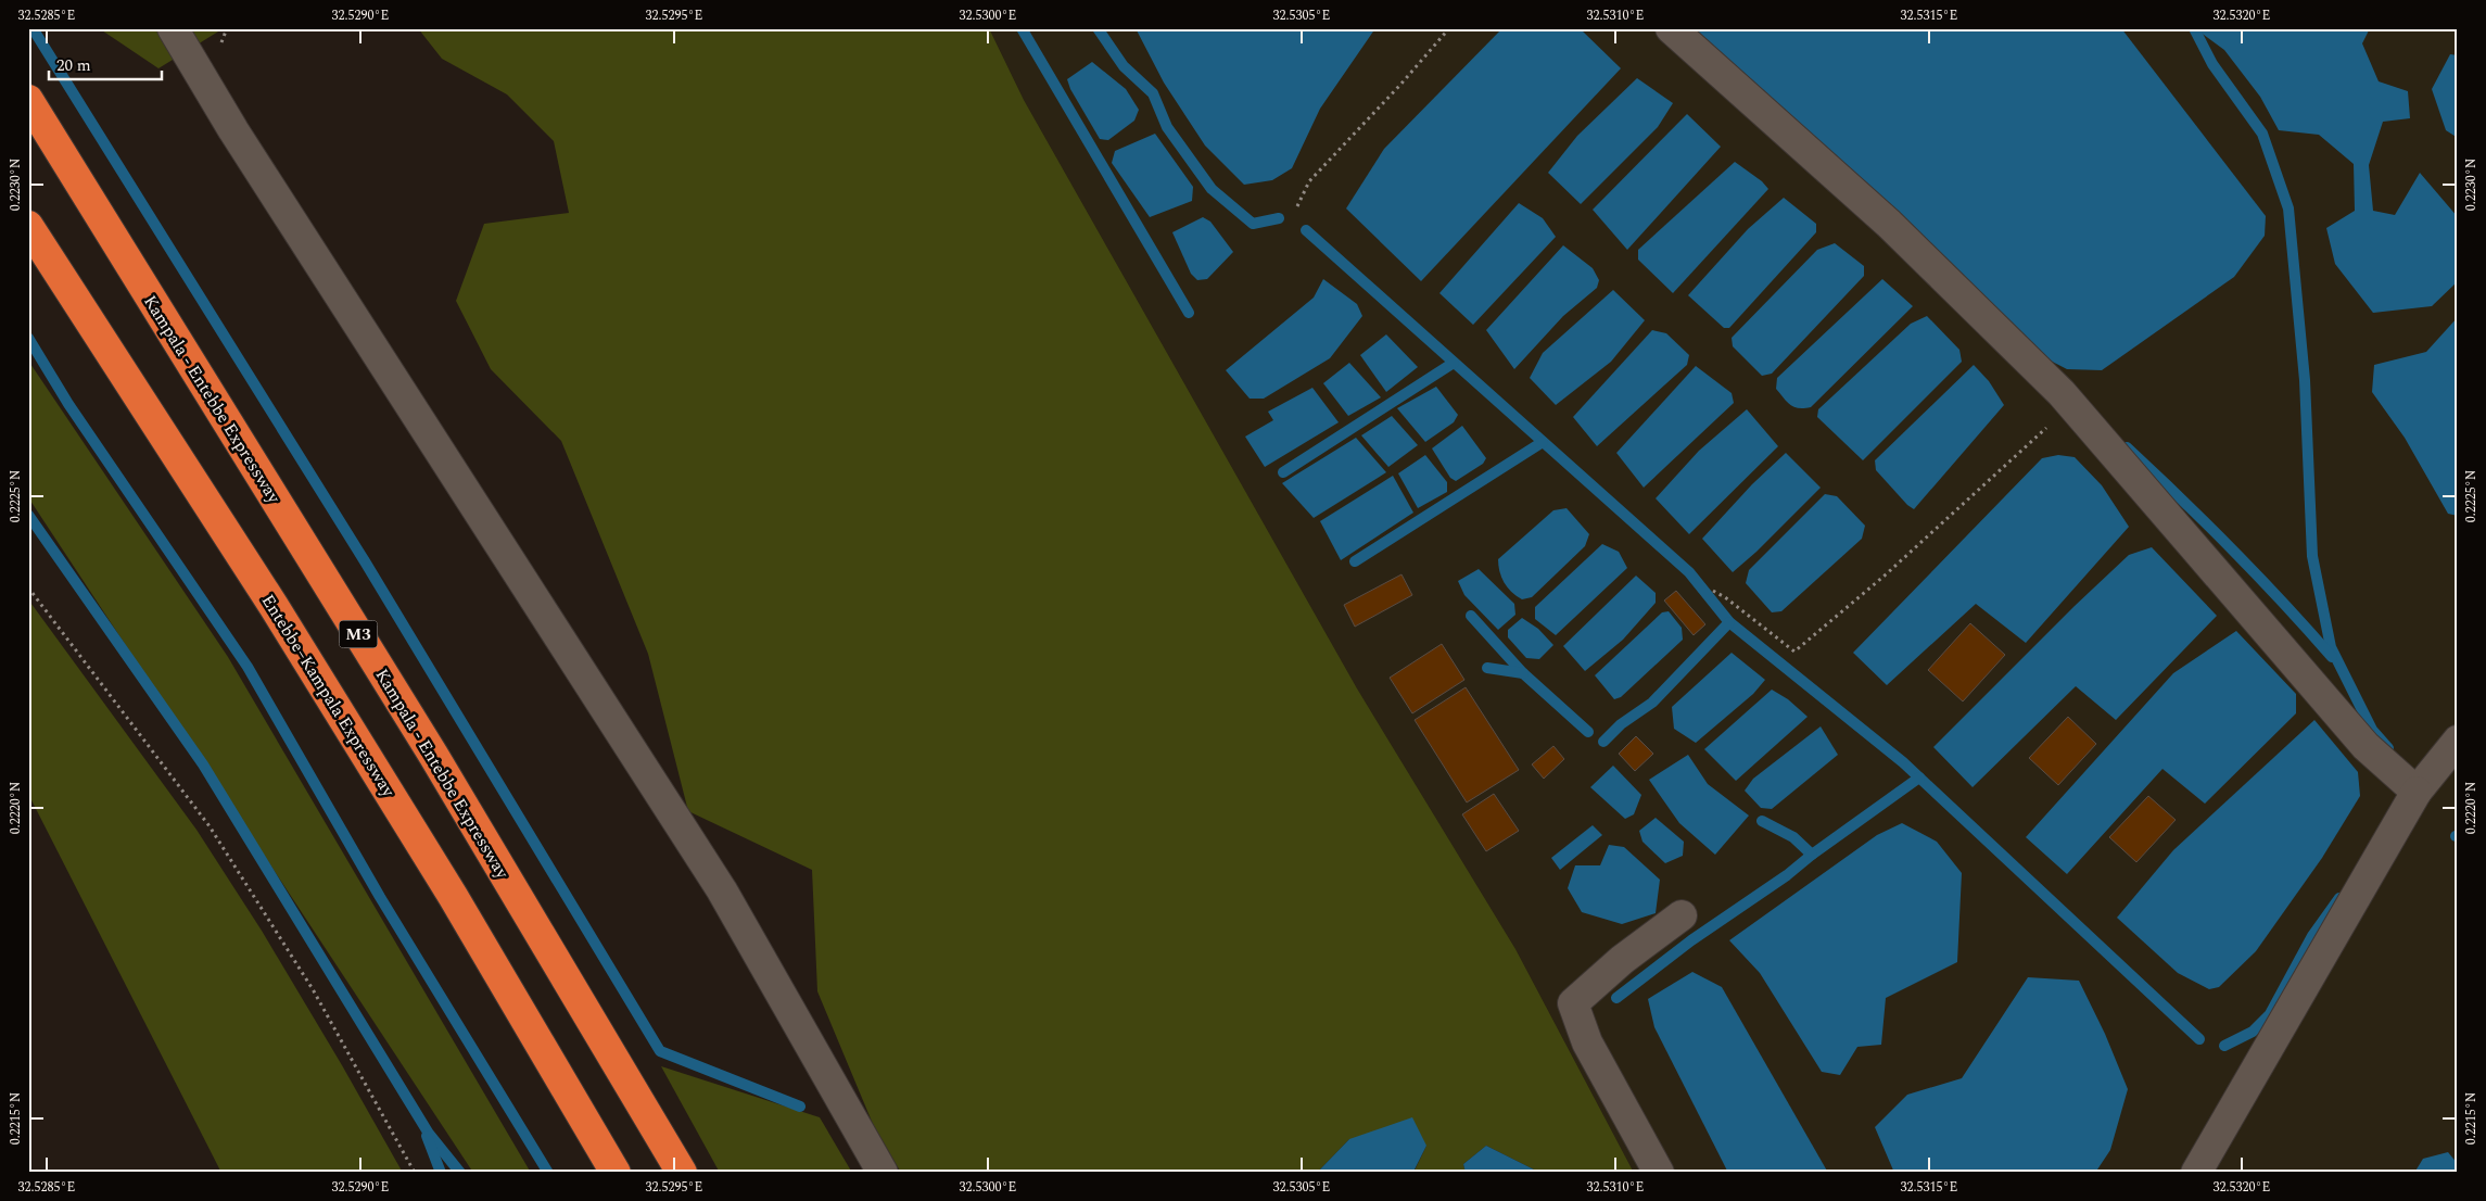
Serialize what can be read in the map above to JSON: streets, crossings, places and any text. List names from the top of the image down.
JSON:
{
  "streets": {
    "highway": ["Kampala - Entebbe Expressway", "M3", "Entebbe–Kampala Expressway"]
  },
  "scale_bar": "20 m",
  "coordinates": [
    "32.5285°E",
    "32.5290°E",
    "32.5295°E",
    "32.5300°E",
    "32.5305°E",
    "32.5310°E",
    "32.5315°E",
    "32.5320°E",
    "0.2230°N",
    "0.2225°N",
    "0.2220°N",
    "0.2215°N"
  ]
}
